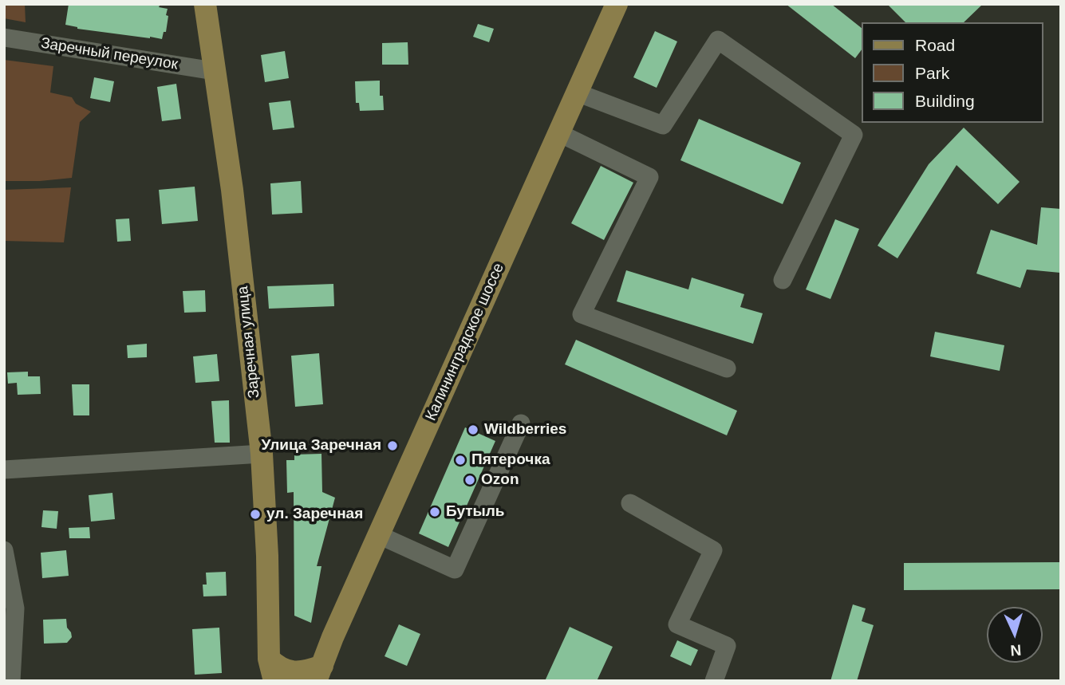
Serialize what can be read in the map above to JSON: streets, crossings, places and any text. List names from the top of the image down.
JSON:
{
  "streets": {
    "main road": ["Заречная улица", "Калининградское шоссе"],
    "street": ["Заречный переулок"]
  },
  "crossings": [
    ["Заречный переулок", "Заречная улица"]
  ],
  "places": [
    "Wildberries",
    "Улица Заречная",
    "Пятерочка",
    "Ozon",
    "Бутыль",
    "ул. Заречная"
  ],
  "legend": ["Road", "Park", "Building"],
  "north": "bottom"
}
